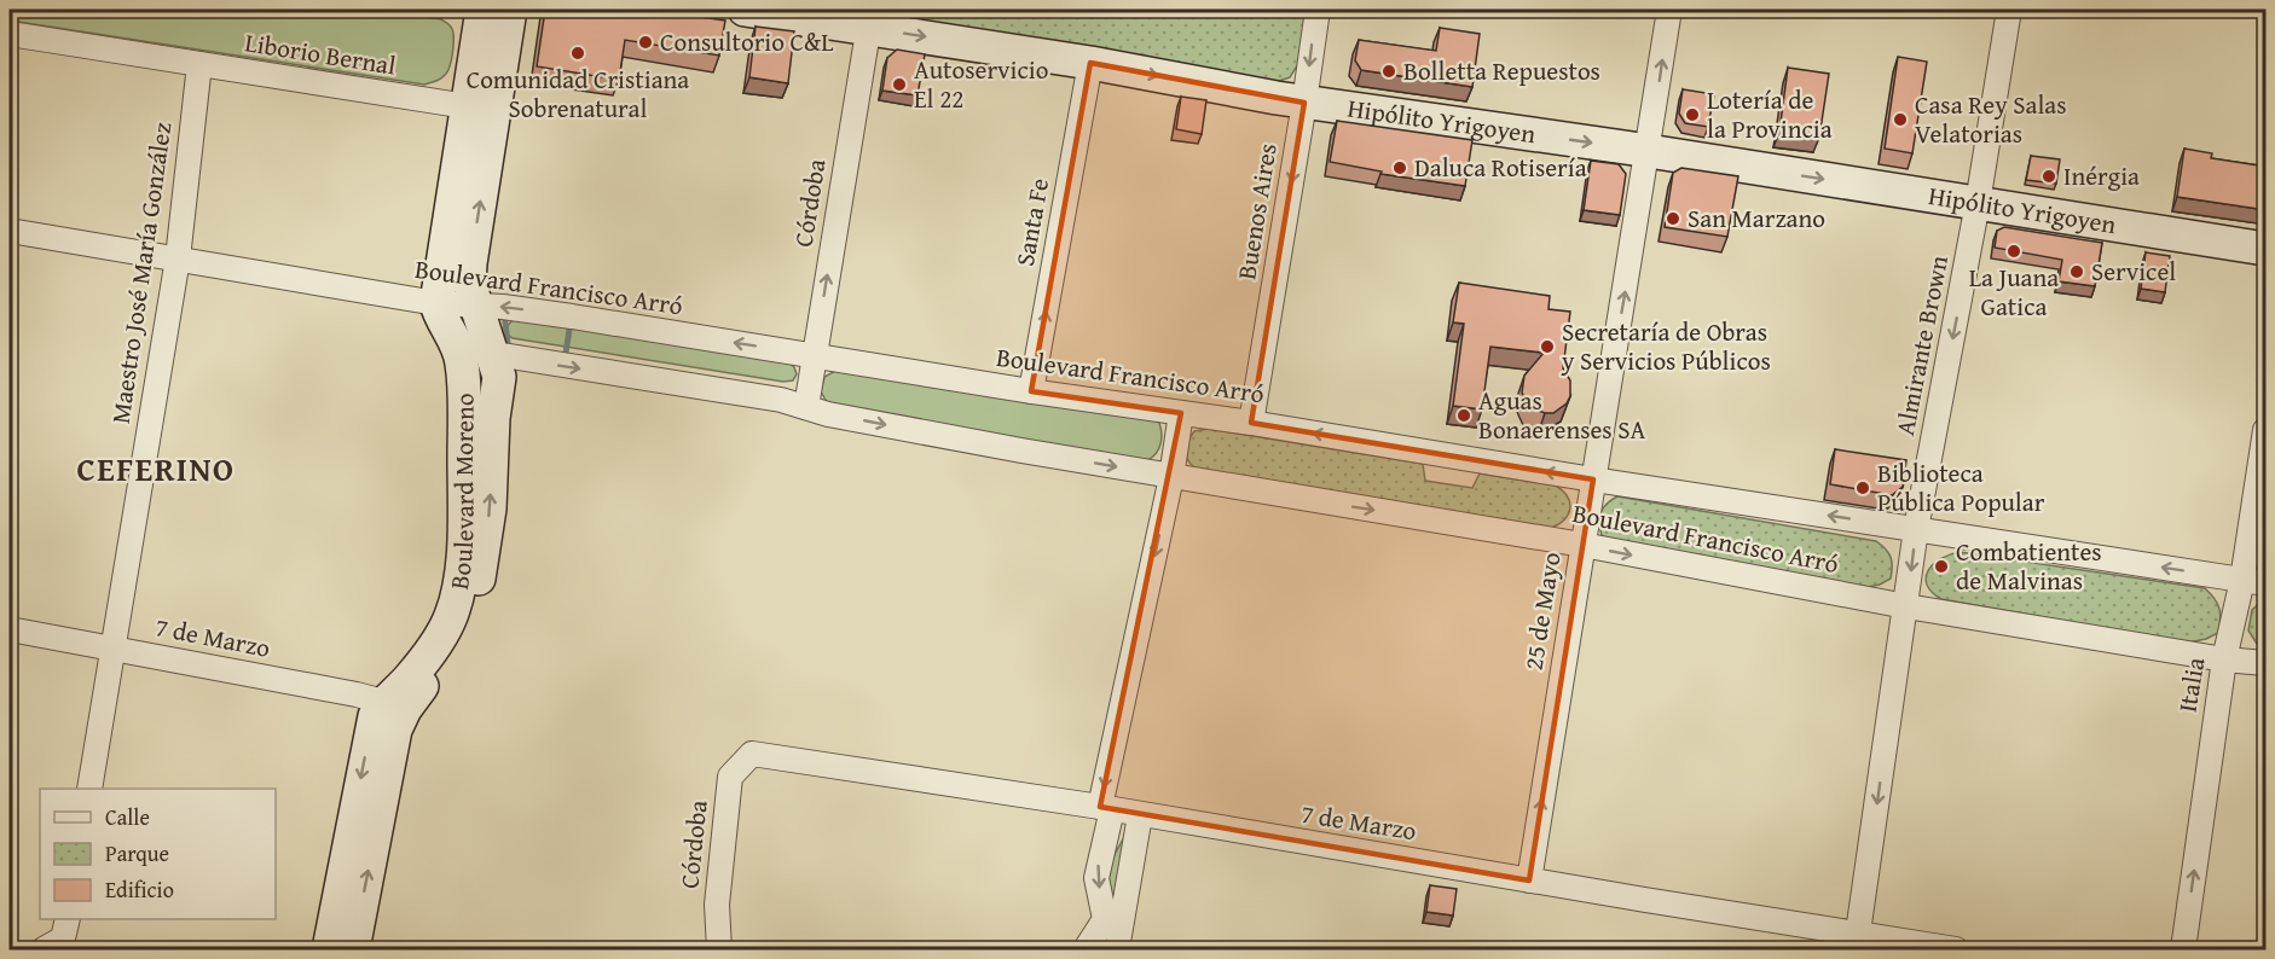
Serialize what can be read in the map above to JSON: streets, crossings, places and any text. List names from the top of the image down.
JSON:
{
  "streets": {
    "main road": ["Hipólito Yrigoyen", "Boulevard Moreno"],
    "street": [
      "Liborio Bernal",
      "Córdoba",
      "Buenos Aires",
      "Santa Fe",
      "Maestro José María González",
      "Boulevard Francisco Arró",
      "Almirante Brown",
      "25 de Mayo",
      "7 de Marzo",
      "Italia"
    ]
  },
  "crossings": [
    ["Liborio Bernal", "Maestro José María González"],
    ["Liborio Bernal", "Boulevard Moreno"],
    ["Hipólito Yrigoyen", "Córdoba"],
    ["Hipólito Yrigoyen", "Buenos Aires"],
    ["Hipólito Yrigoyen", "Santa Fe"],
    ["Hipólito Yrigoyen", "Almirante Brown"],
    ["Hipólito Yrigoyen", "25 de Mayo"],
    ["Córdoba", "Boulevard Francisco Arró"],
    ["Córdoba", "7 de Marzo"],
    ["Buenos Aires", "Boulevard Francisco Arró"],
    ["Santa Fe", "Boulevard Francisco Arró"],
    ["Maestro José María González", "Boulevard Francisco Arró"],
    ["Maestro José María González", "7 de Marzo"],
    ["Boulevard Francisco Arró", "Almirante Brown"],
    ["Boulevard Francisco Arró", "Boulevard Moreno"],
    ["Boulevard Francisco Arró", "25 de Mayo"],
    ["Boulevard Francisco Arró", "Italia"],
    ["Almirante Brown", "7 de Marzo"],
    ["Boulevard Moreno", "7 de Marzo"],
    ["25 de Mayo", "7 de Marzo"]
  ],
  "one_way": [
    "Hipólito Yrigoyen",
    "Córdoba",
    "Buenos Aires",
    "Santa Fe",
    "Almirante Brown",
    "25 de Mayo",
    "Italia"
  ],
  "districts": ["CEFERINO"],
  "places": [
    "Consultorio C&L",
    "Comunidad Cristiana Sobrenatural",
    "Bolletta Repuestos",
    "Autoservicio El 22",
    "Lotería de la Provincia",
    "Casa Rey Salas Velatorias",
    "Daluca Rotisería",
    "Inérgia",
    "San Marzano",
    "La Juana Gatica",
    "Servicel",
    "Secretaría de Obras y Servicios Públicos",
    "Aguas Bonaerenses SA",
    "Biblioteca Pública Popular",
    "Combatientes de Malvinas"
  ],
  "legend": ["Calle", "Parque", "Edificio"]
}
